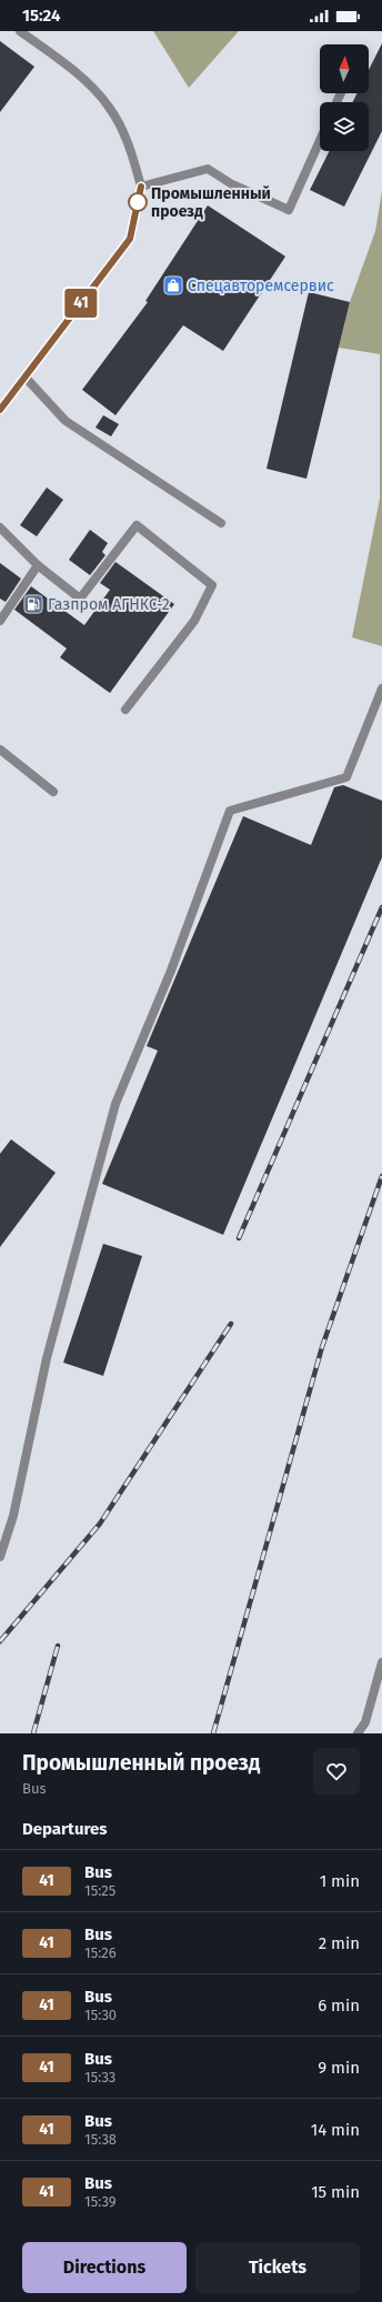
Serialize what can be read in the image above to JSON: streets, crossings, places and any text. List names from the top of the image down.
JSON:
{
  "places": {
    "other": ["Промышленный проезд"],
    "shop": ["Спецавторемсервис"],
    "fuel station": ["Газпром АГНКС-2"]
  },
  "lines": ["bus line 41"],
  "north": "top",
  "page": {
    "status": "15:24",
    "on_map": "41",
    "heading": [
      ["Промышленный проезд", "Bus"],
      "Departures"
    ],
    "list": [
      {
        "mark": "41",
        "name": "Bus",
        "note": "15:25",
        "value": "1 min"
      },
      {
        "mark": "41",
        "name": "Bus",
        "note": "15:26",
        "value": "2 min"
      },
      {
        "mark": "41",
        "name": "Bus",
        "note": "15:30",
        "value": "6 min"
      },
      {
        "mark": "41",
        "name": "Bus",
        "note": "15:33",
        "value": "9 min"
      },
      {
        "mark": "41",
        "name": "Bus",
        "note": "15:38",
        "value": "14 min"
      },
      {
        "mark": "41",
        "name": "Bus",
        "note": "15:39",
        "value": "15 min"
      }
    ],
    "buttons": ["Directions", "Tickets"]
  }
}
